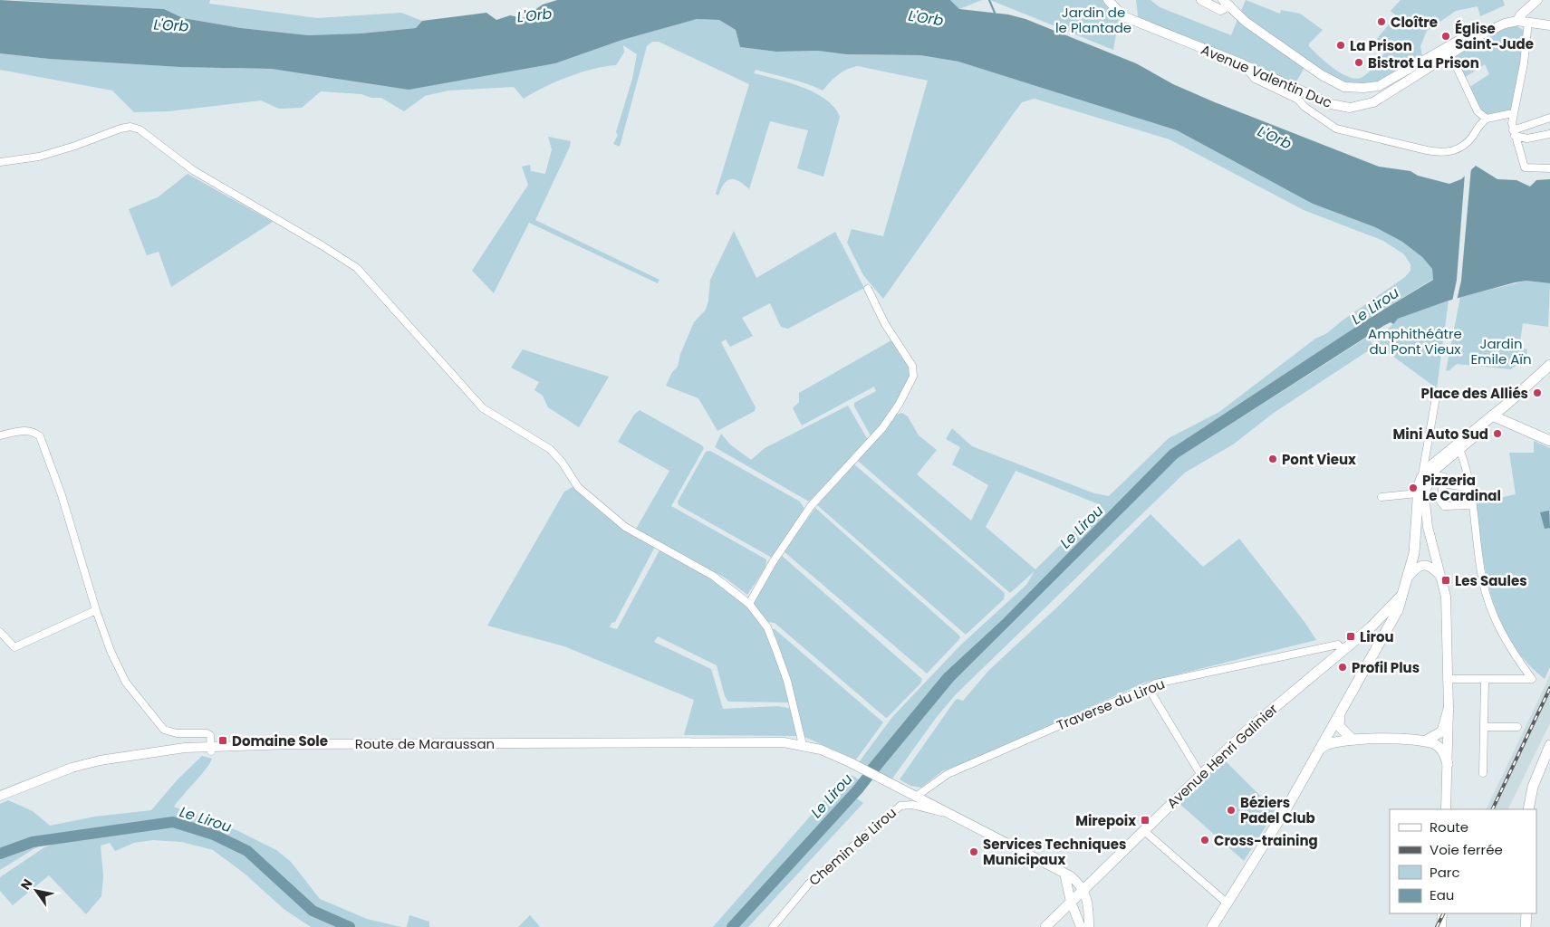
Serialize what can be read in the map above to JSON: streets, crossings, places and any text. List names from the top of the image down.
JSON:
{
  "streets": {
    "main road": ["Avenue Valentin Duc", "Route de Maraussan", "Avenue Henri Galinier"],
    "street": ["Traverse du Lirou", "Chemin de Lirou"]
  },
  "crossings": [
    ["Traverse du Lirou", "Route de Maraussan"],
    ["Traverse du Lirou", "Avenue Henri Galinier"],
    ["Route de Maraussan", "Avenue Henri Galinier"],
    ["Route de Maraussan", "Chemin de Lirou"]
  ],
  "water": ["L'Orb", "Le Lirou"],
  "parks": ["Jardin de le Plantade", "Amphithéâtre du Pont Vieux", "Jardin Emile Aïn"],
  "places": {
    "other": [
      "Cloître",
      "Église Saint-Jude",
      "La Prison",
      "Bistrot La Prison",
      "Place des Alliés",
      "Mini Auto Sud",
      "Pont Vieux",
      "Pizzeria Le Cardinal",
      "Profil Plus",
      "Béziers Padel Club",
      "Cross-training",
      "Services Techniques Municipaux"
    ],
    "transit": [
      "Les Saules",
      "Lirou",
      "Domaine Sole",
      "Mirepoix"
    ]
  },
  "legend": [
    "Route",
    "Voie ferrée",
    "Parc",
    "Eau"
  ],
  "north": "top left"
}
